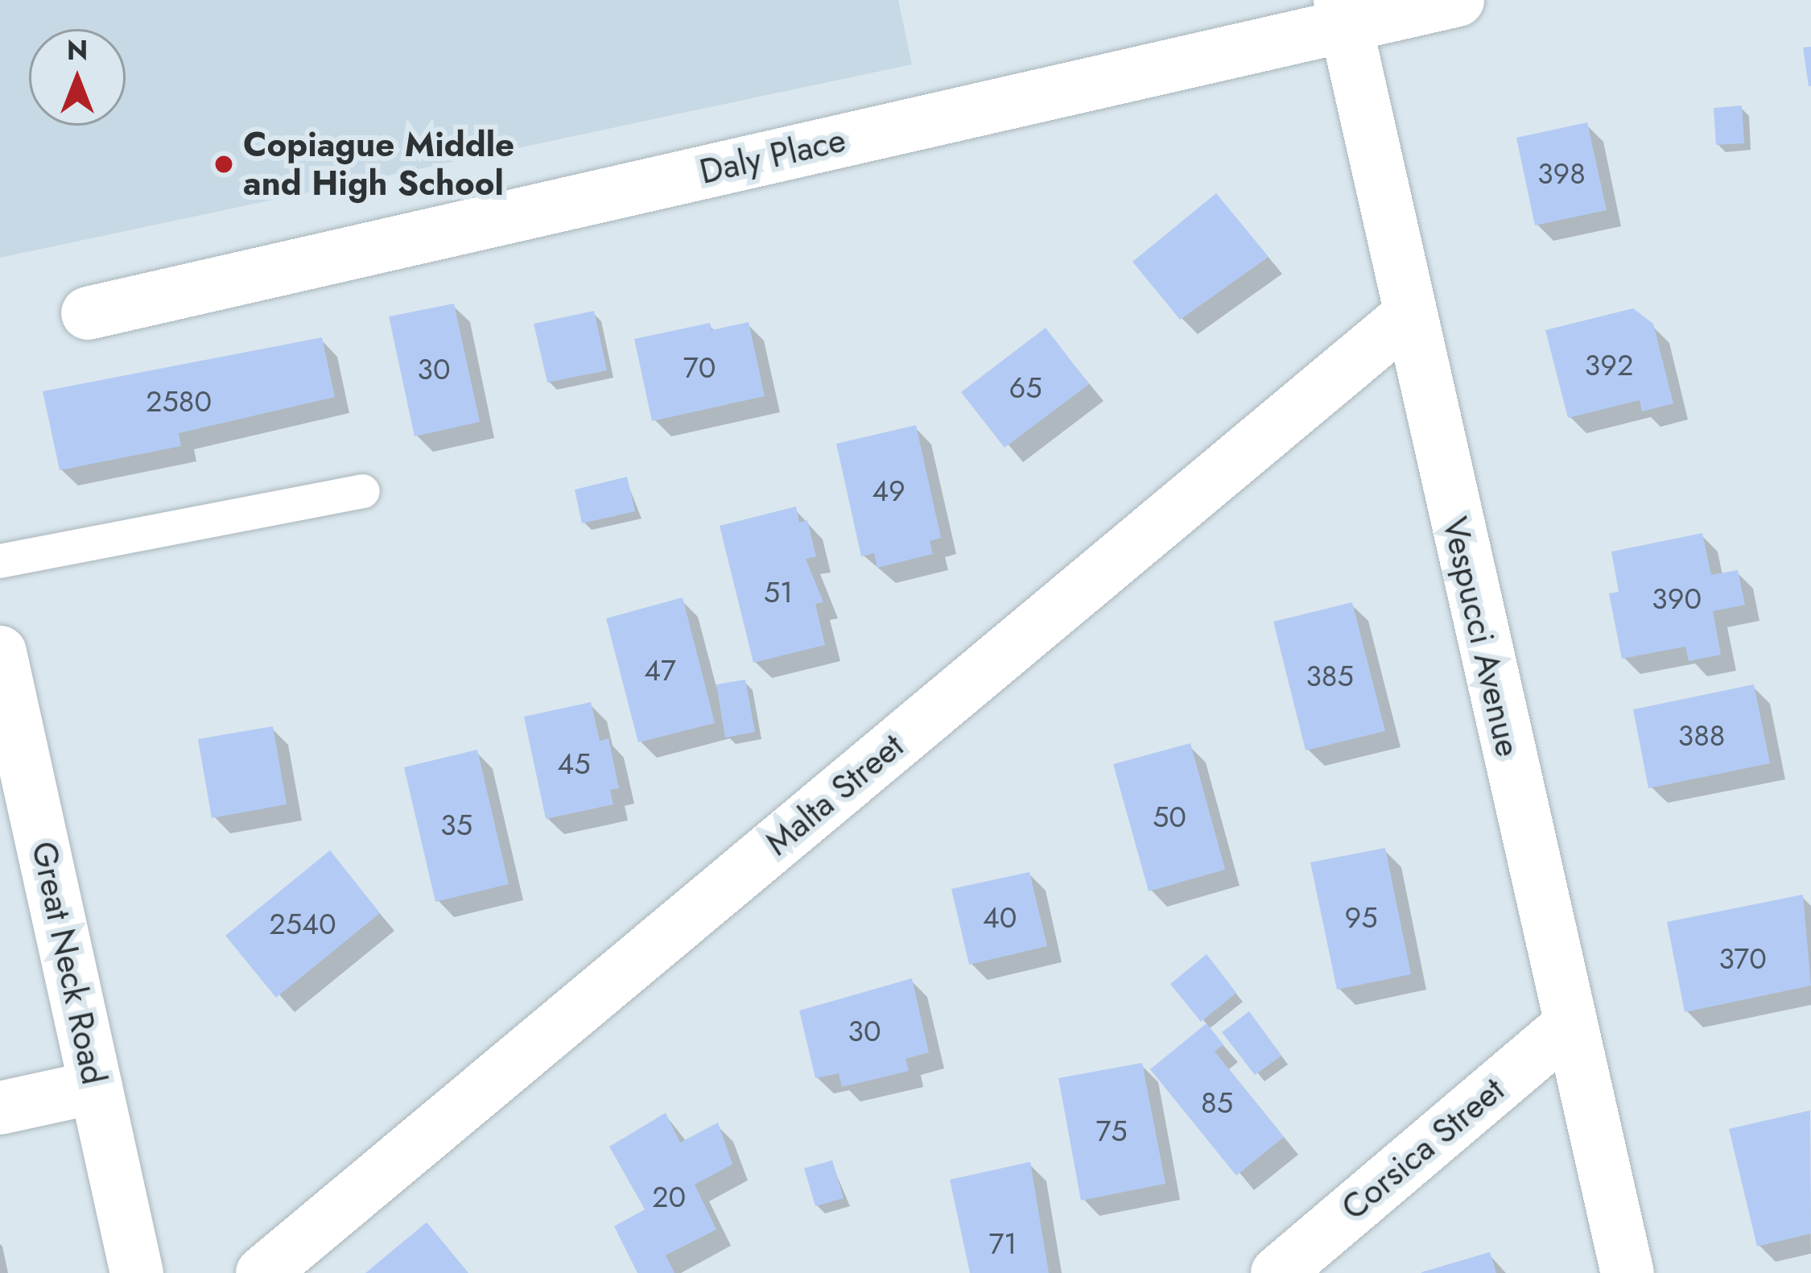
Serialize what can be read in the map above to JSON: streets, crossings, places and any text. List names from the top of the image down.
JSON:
{
  "streets": {
    "street": [
      "Daly Place",
      "Vespucci Avenue",
      "Malta Street",
      "Great Neck Road",
      "Corsica Street"
    ]
  },
  "crossings": [
    ["Daly Place", "Vespucci Avenue"],
    ["Vespucci Avenue", "Malta Street"],
    ["Vespucci Avenue", "Corsica Street"]
  ],
  "places": ["Copiague Middle and High School"],
  "house_numbers": [
    "398",
    "392",
    "70",
    "30",
    "65",
    "2580",
    "49",
    "51",
    "390",
    "47",
    "385",
    "388",
    "45",
    "50",
    "35",
    "40",
    "95",
    "2540",
    "370",
    "30",
    "85",
    "75",
    "20",
    "71"
  ],
  "north": "top"
}
